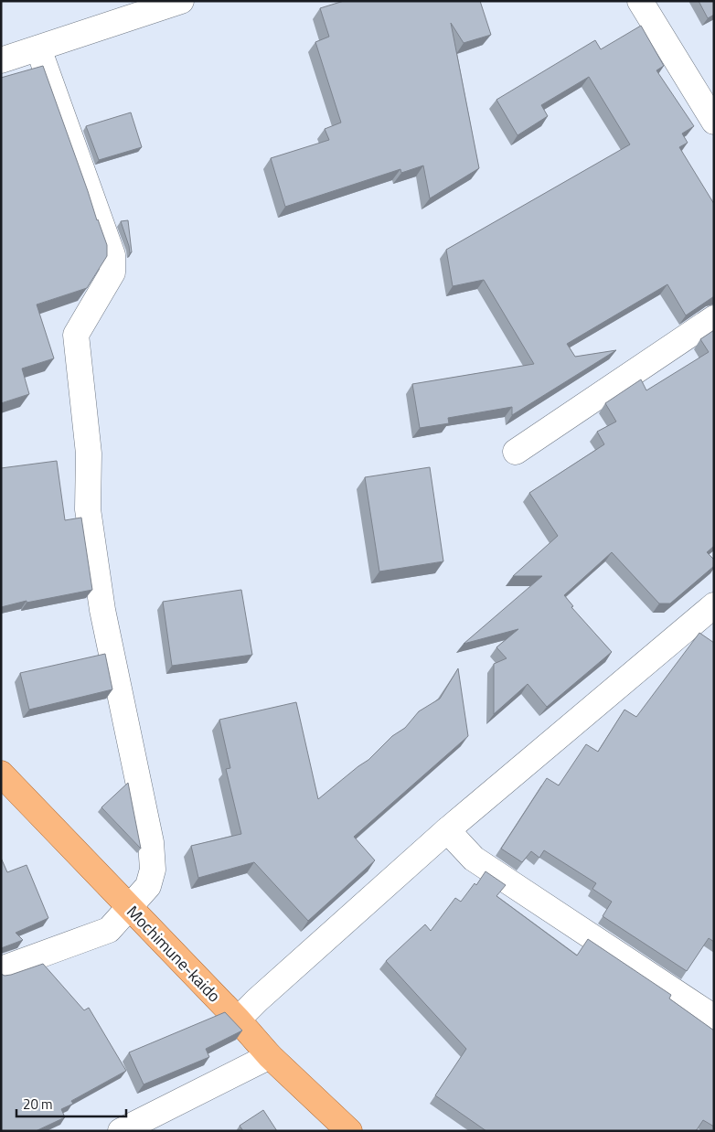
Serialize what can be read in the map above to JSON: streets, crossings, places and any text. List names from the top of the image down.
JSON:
{
  "streets": {
    "main road": ["Mochimune-kaido"]
  },
  "scale_bar": "20 m"
}
